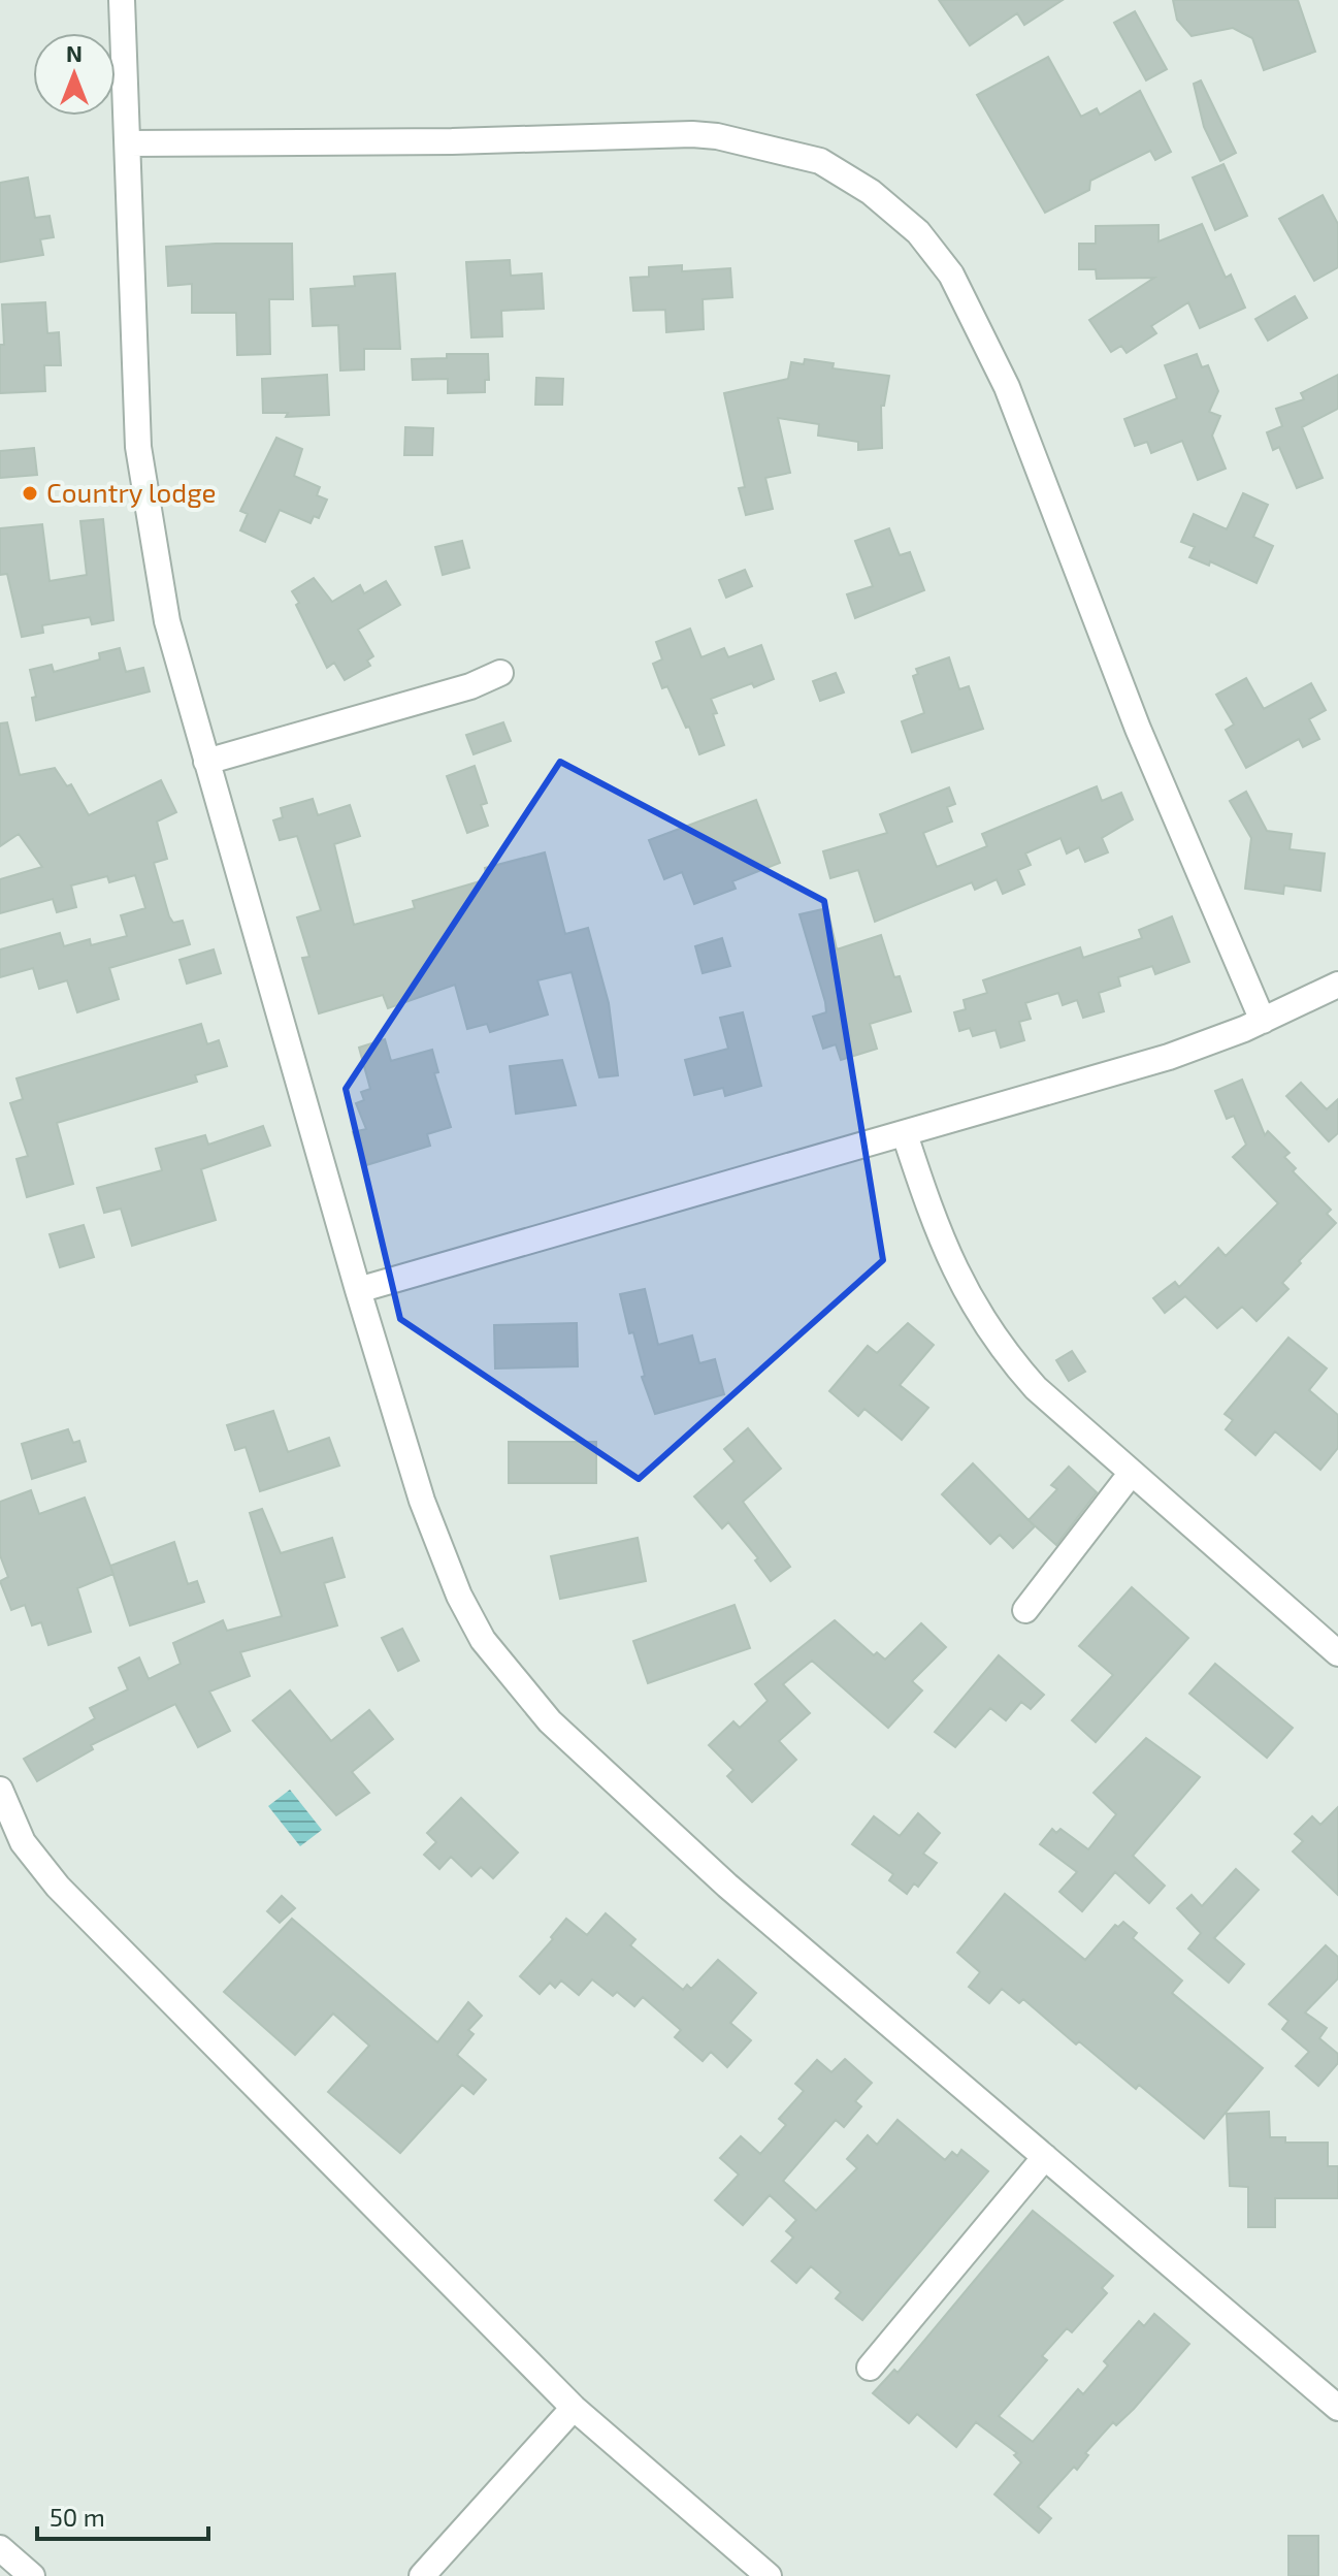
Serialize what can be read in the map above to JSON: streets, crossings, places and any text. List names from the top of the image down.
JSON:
{
  "places": ["Country lodge"],
  "scale_bar": "50 m",
  "north": "top"
}
